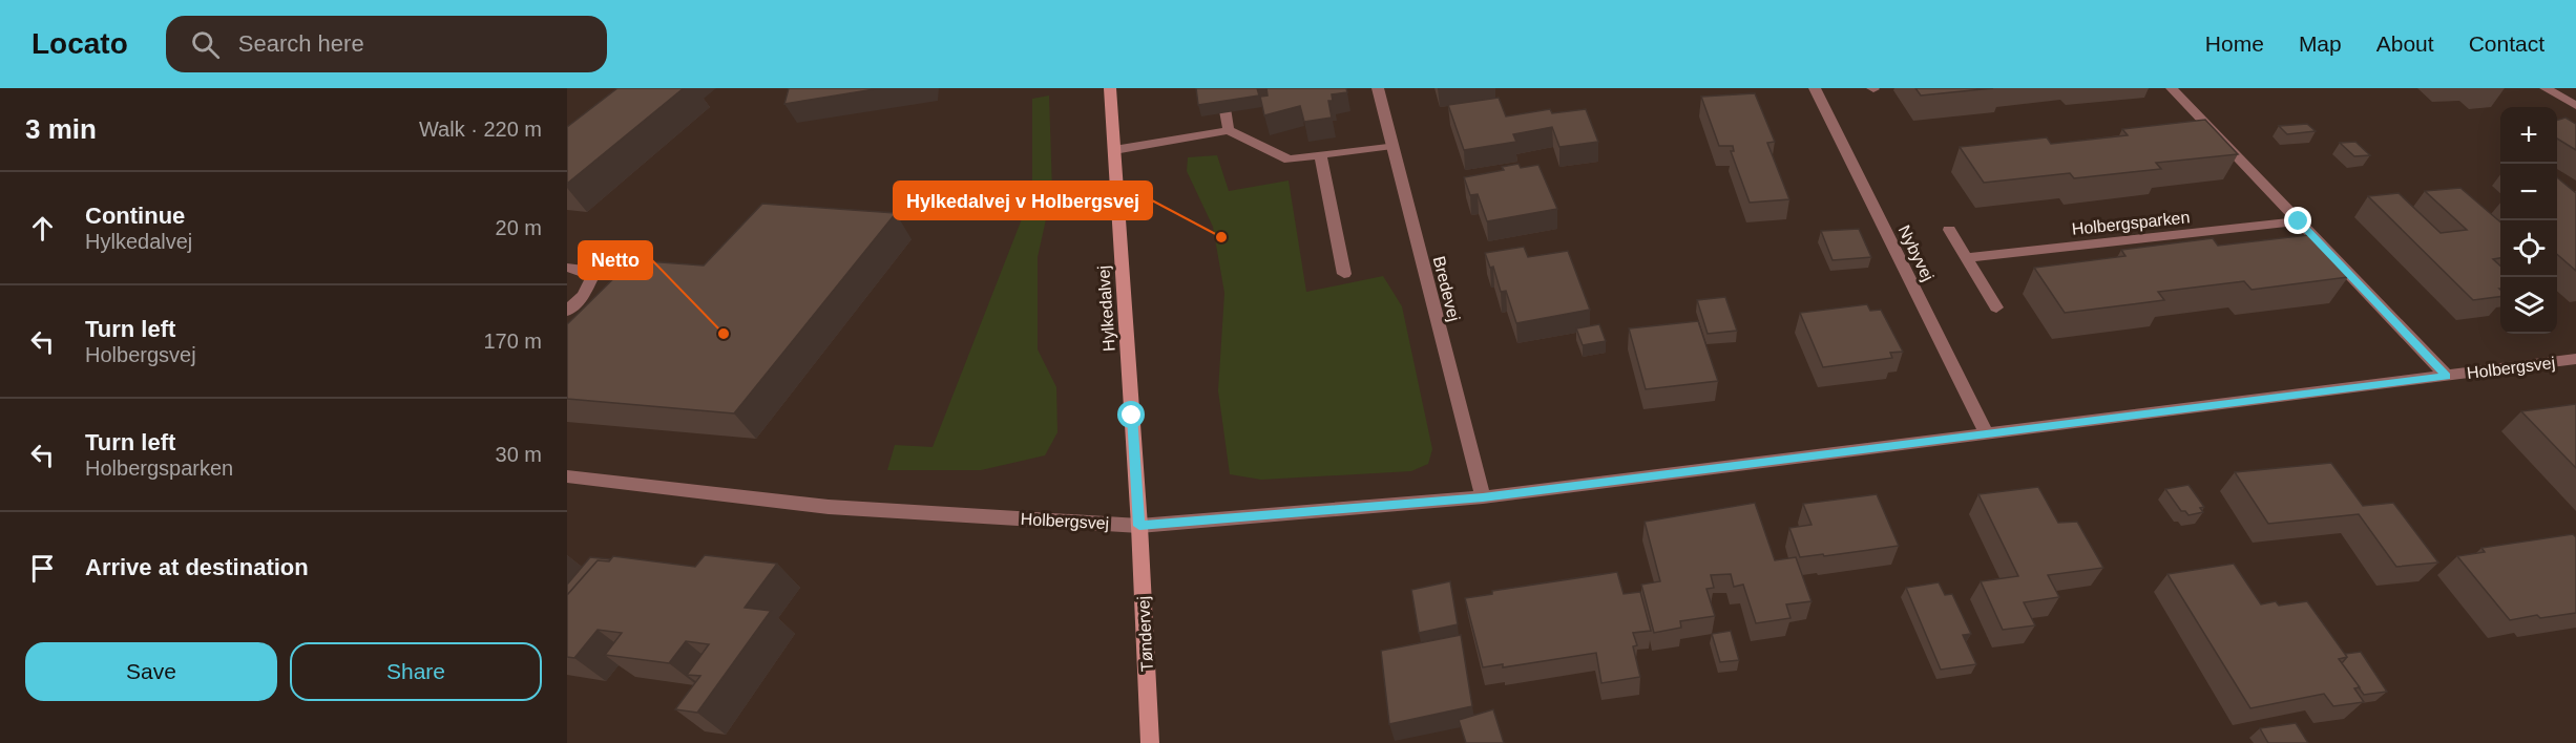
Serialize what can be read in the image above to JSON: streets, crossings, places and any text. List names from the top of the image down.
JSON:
{
  "streets": {
    "street": [
      "Holbergsparken",
      "Nybyvej",
      "Bredevej",
      "Hylkedalvej",
      "Holbergsvej",
      "Tøndervej"
    ]
  },
  "crossings": [
    ["Nybyvej", "Holbergsvej"],
    ["Bredevej", "Holbergsvej"],
    ["Hylkedalvej", "Holbergsvej"],
    ["Hylkedalvej", "Tøndervej"],
    ["Holbergsvej", "Tøndervej"]
  ],
  "places": ["Hylkedalvej v Holbergsvej", "Netto"],
  "page": {
    "header": "Locato",
    "search": "Search here",
    "nav": [
      "Home",
      "Map",
      "About",
      "Contact"
    ],
    "heading": ["3 min", "Walk · 220 m"],
    "map_buttons": ["+", "−"],
    "list": [
      ["Continue", "Hylkedalvej", "20 m"],
      ["Turn left", "Holbergsvej", "170 m"],
      ["Turn left", "Holbergsparken", "30 m"],
      "Arrive at destination"
    ],
    "buttons": ["Save", "Share"]
  }
}
